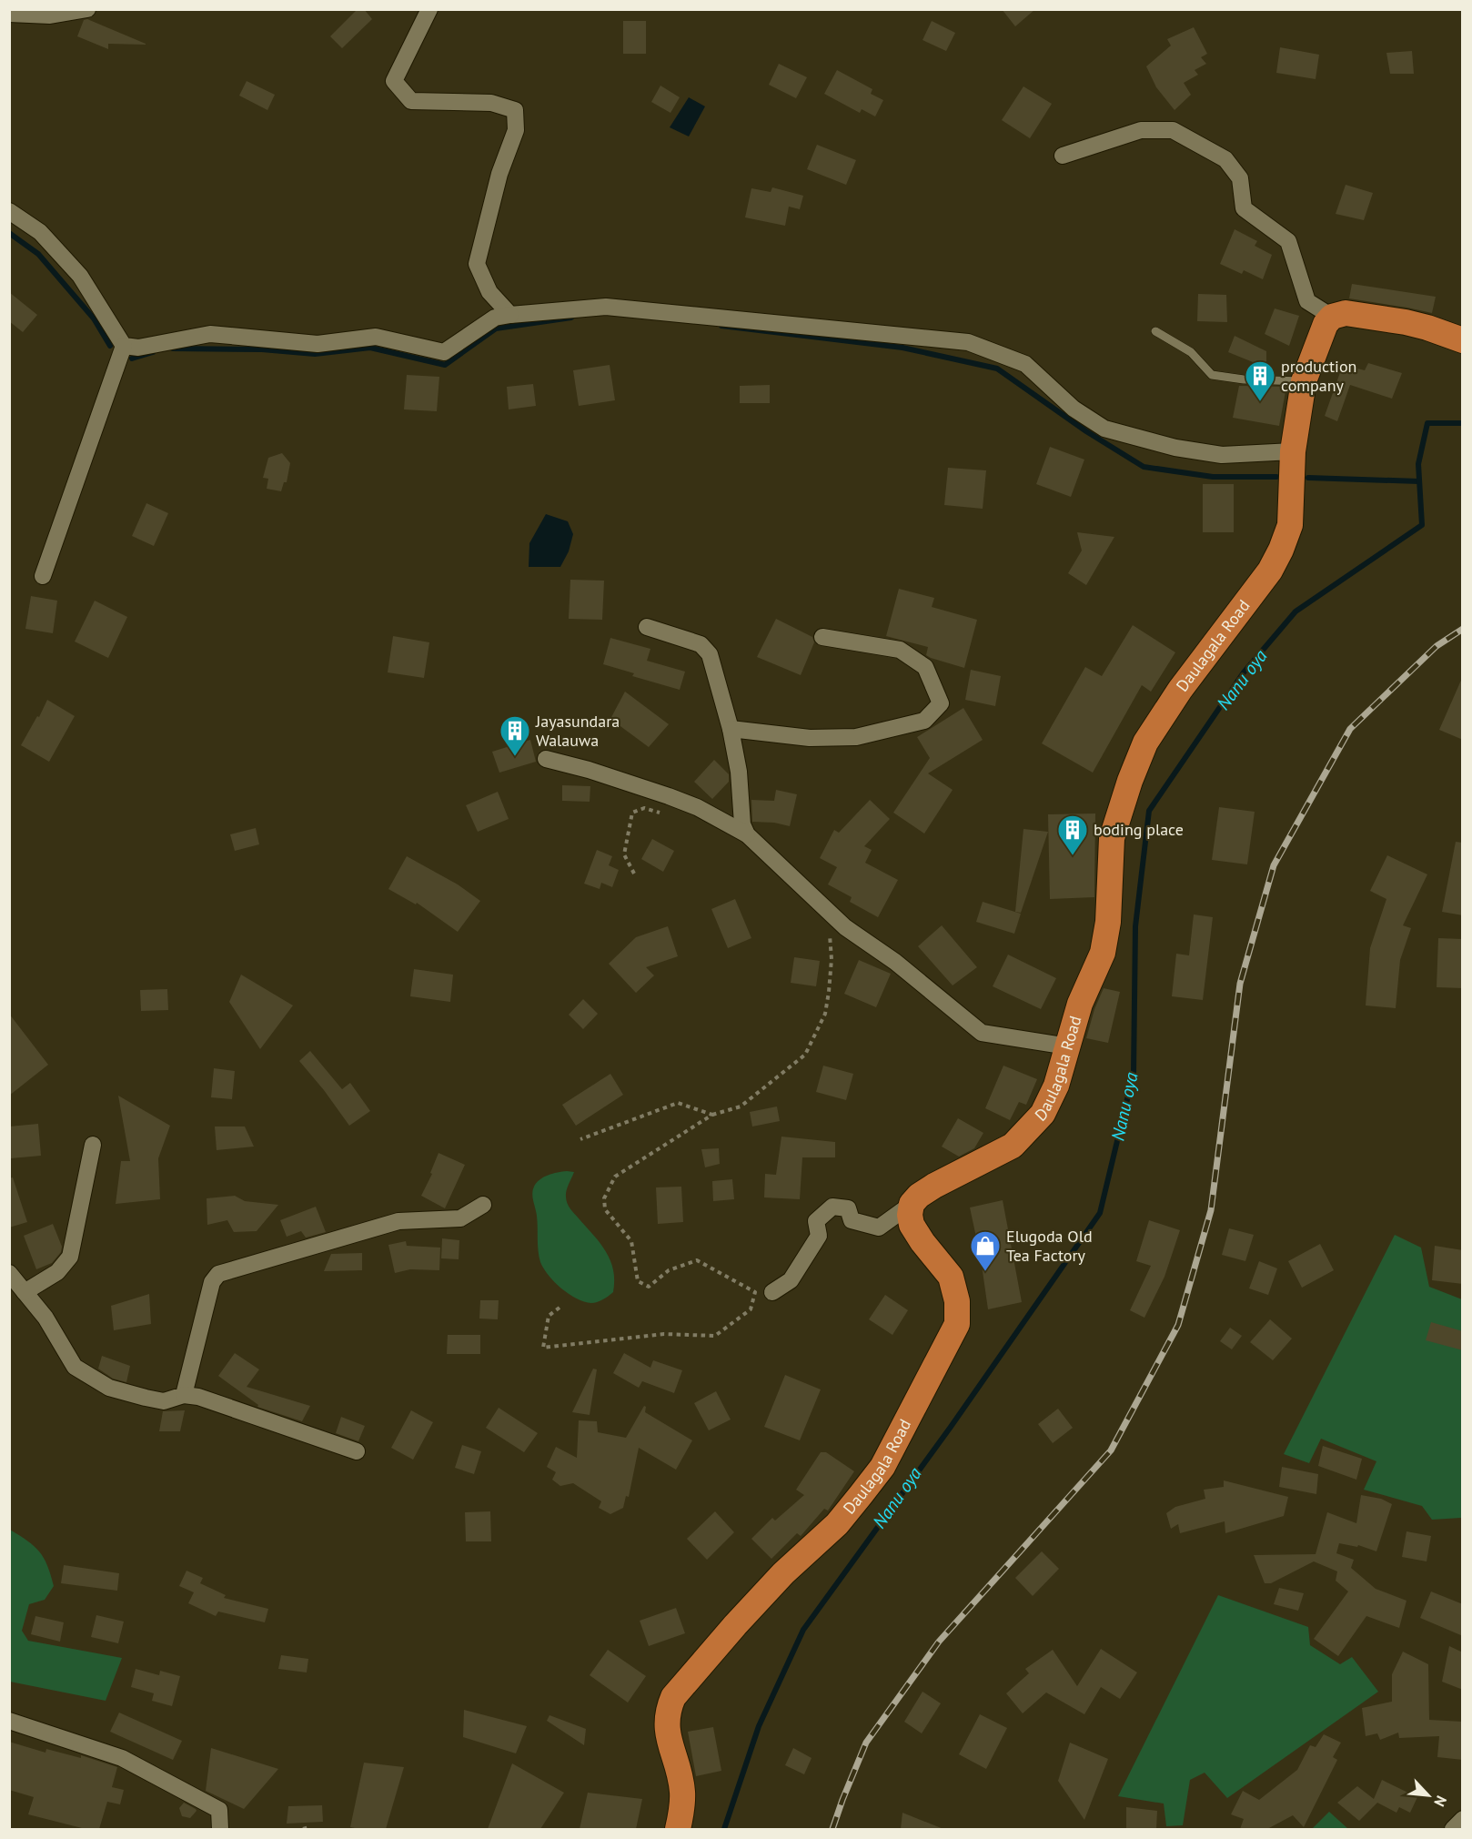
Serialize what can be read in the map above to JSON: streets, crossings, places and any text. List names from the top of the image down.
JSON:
{
  "streets": {
    "main road": ["Daulagala Road"]
  },
  "water": ["Nanu oya"],
  "places": {
    "building": ["production company", "Jayasundara Walauwa", "boding place"],
    "shop": ["Elugoda Old Tea Factory"]
  },
  "north": "bottom right"
}
